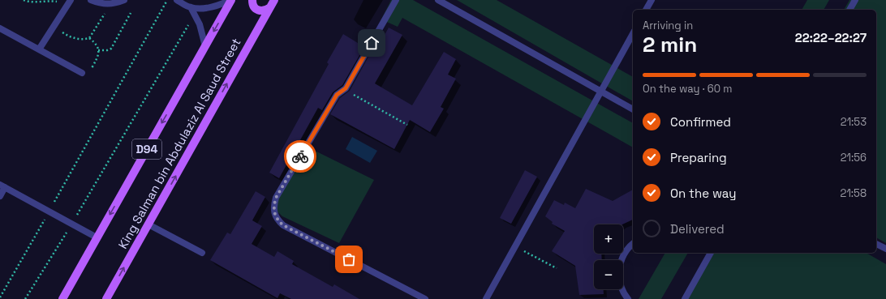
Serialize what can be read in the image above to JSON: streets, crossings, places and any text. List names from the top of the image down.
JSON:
{
  "streets": {
    "main road": ["King Salman bin Abdulaziz Al Saud Street", "D94"]
  },
  "page": {
    "heading": ["2 min", "Arriving in", "22:22–22:27"],
    "bar": "On the way · 60 m",
    "list": [
      ["Confirmed", "21:53"],
      ["Preparing", "21:56"],
      ["On the way", "21:58"],
      "Delivered"
    ],
    "map_buttons": ["+", "−"]
  }
}
